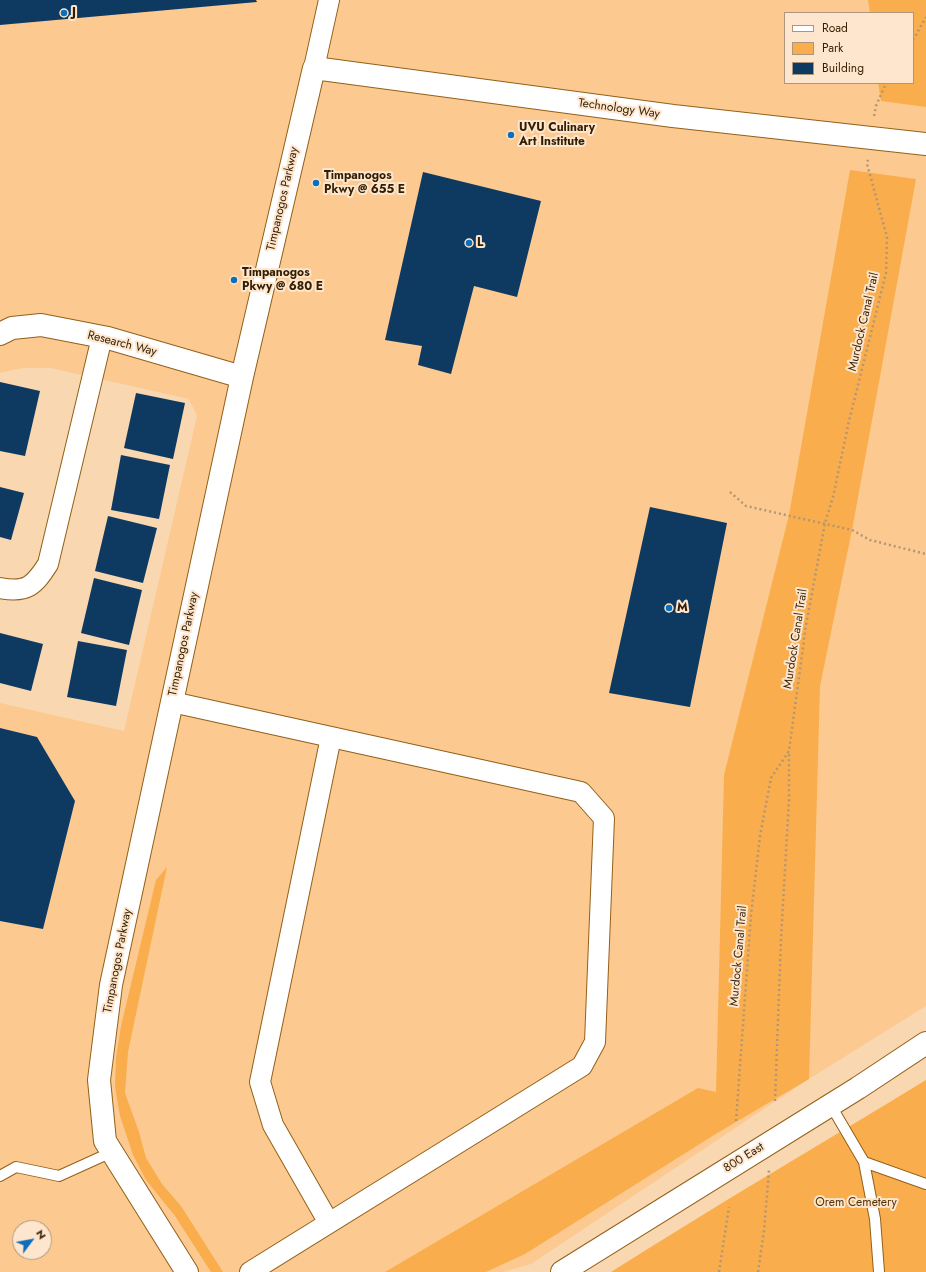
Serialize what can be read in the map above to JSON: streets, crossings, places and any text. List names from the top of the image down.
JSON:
{
  "streets": {
    "street": [
      "Technology Way",
      "Timpanogos Parkway",
      "Research Way",
      "800 East"
    ],
    "path": ["Murdock Canal Trail"]
  },
  "crossings": [
    ["Technology Way", "Timpanogos Parkway"],
    ["Timpanogos Parkway", "Research Way"]
  ],
  "parks": ["Orem Cemetery"],
  "places": [
    "J",
    "UVU Culinary Art Institute",
    "Timpanogos Pkwy @ 655 E",
    "L",
    "Timpanogos Pkwy @ 680 E",
    "M"
  ],
  "legend": ["Road", "Park", "Building"],
  "north": "top right"
}
